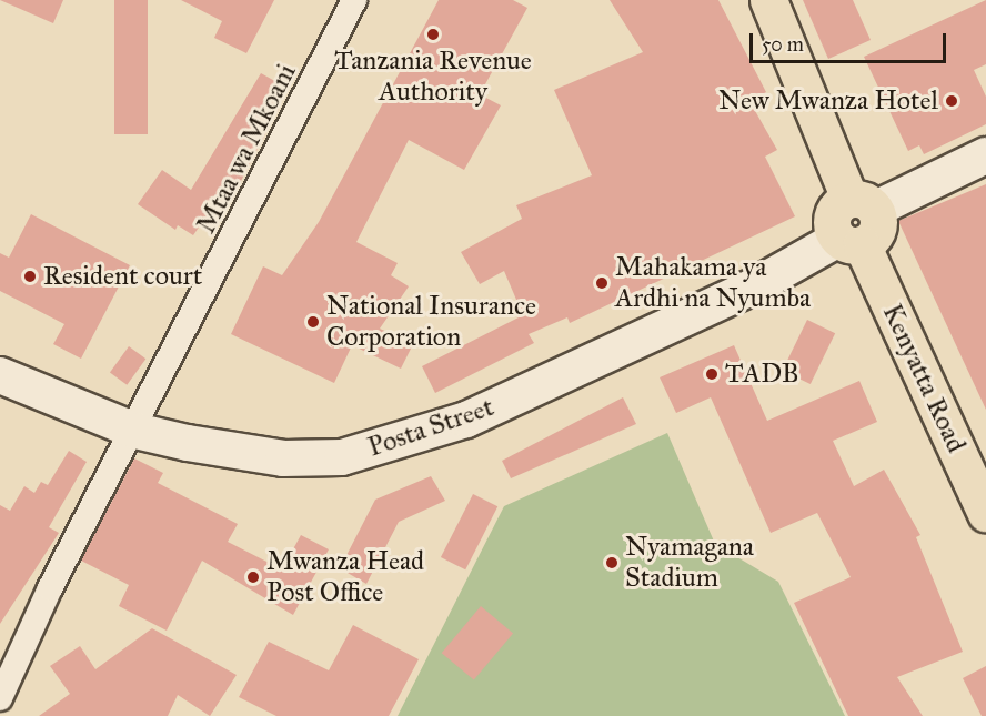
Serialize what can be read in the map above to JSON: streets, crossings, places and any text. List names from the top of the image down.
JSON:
{
  "streets": {
    "highway": ["Kenyatta Road"],
    "main road": ["Posta Street"],
    "street": ["Mtaa wa Mkoani"]
  },
  "crossings": [
    ["Mtaa wa Mkoani", "Posta Street"],
    ["Kenyatta Road", "Posta Street"]
  ],
  "places": [
    "Tanzania Revenue Authority",
    "New Mwanza Hotel",
    "Resident court",
    "Mahakama ya Ardhi na Nyumba",
    "National Insurance Corporation",
    "TADB",
    "Nyamagana Stadium",
    "Mwanza Head Post Office"
  ],
  "scale_bar": "50 m"
}
